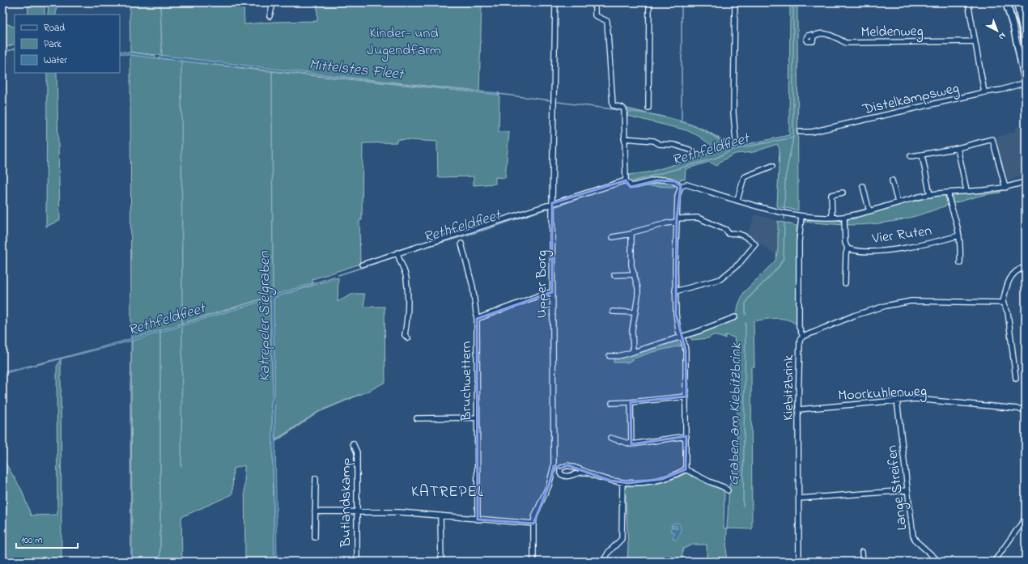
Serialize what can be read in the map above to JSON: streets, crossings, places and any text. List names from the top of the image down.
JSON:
{
  "streets": {
    "street": [
      "Meldenweg",
      "Distelkampsweg",
      "Vier Ruten",
      "Upper Borg",
      "Bruchwettern",
      "Kiebitzbrink",
      "Moorkuhlenweg",
      "Lange Streifen",
      "Butlandskamp"
    ]
  },
  "crossings": [
    ["Kiebitzbrink", "Moorkuhlenweg"],
    ["Moorkuhlenweg", "Lange Streifen"]
  ],
  "districts": ["KATREPEL"],
  "water": [
    "Mittelstes Fleet",
    "Rethfeldfleet",
    "Katrepeler Sielgraben",
    "Graben am Kiebitzbrink"
  ],
  "parks": ["Kinder- und Jugendfarm"],
  "legend": ["Road", "Park", "Water"],
  "scale_bar": "100 m",
  "north": "bottom right"
}
